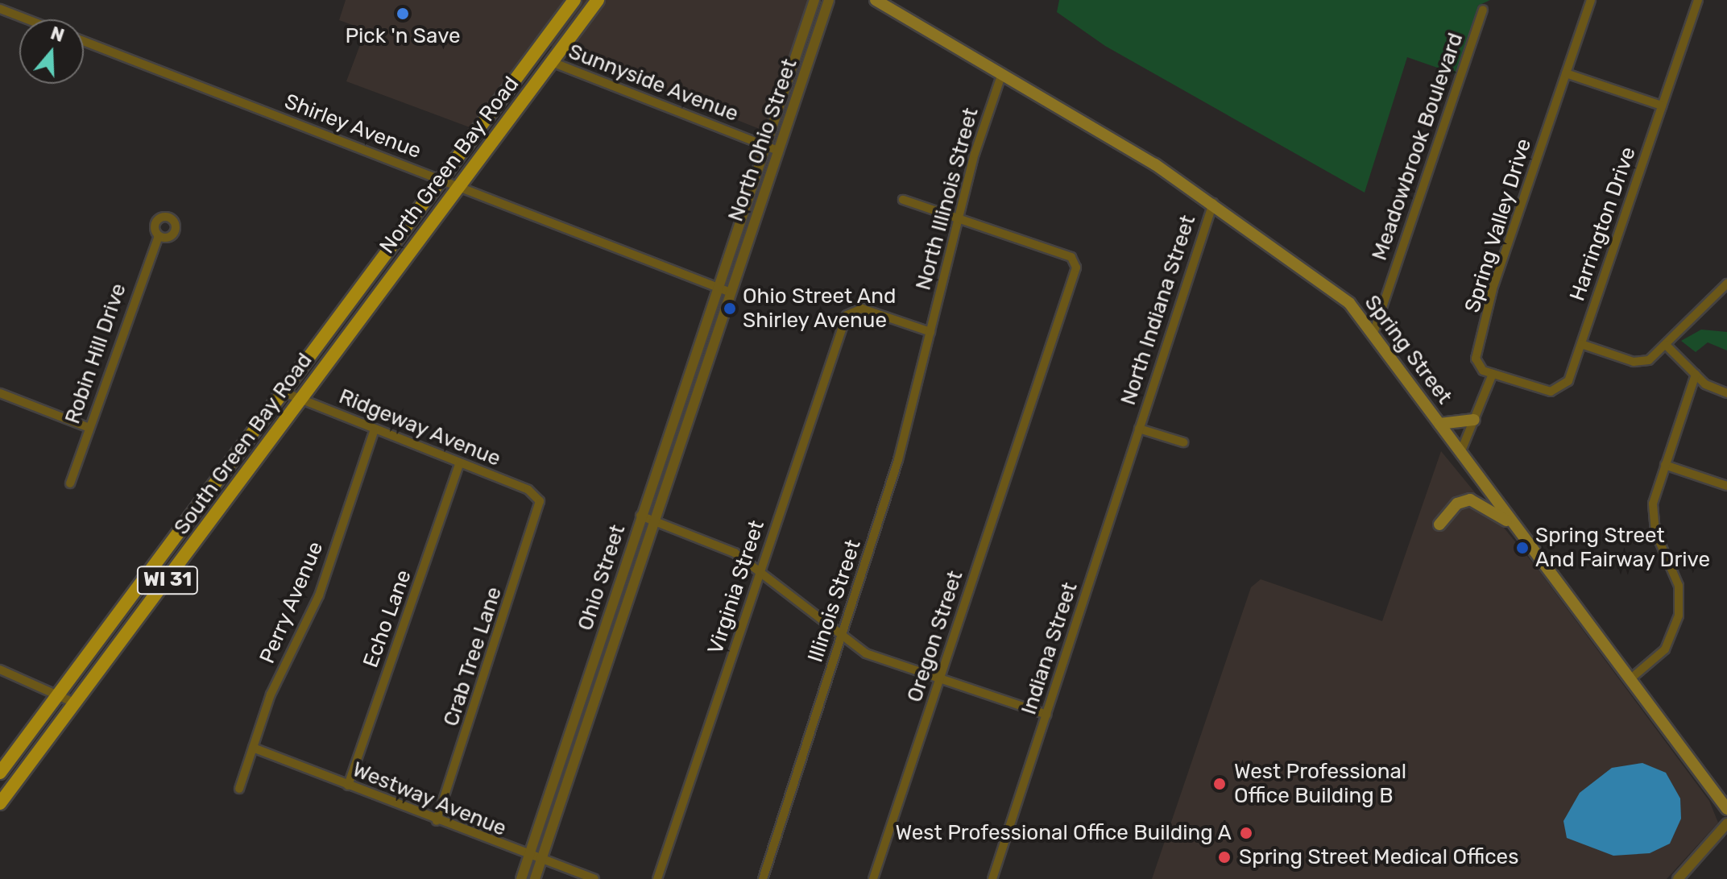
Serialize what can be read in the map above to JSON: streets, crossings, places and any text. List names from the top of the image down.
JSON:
{
  "streets": {
    "main road": [
      "North Green Bay Road",
      "Spring Street",
      "South Green Bay Road",
      "WI 31"
    ],
    "street": [
      "Sunnyside Avenue",
      "Shirley Avenue",
      "North Ohio Street",
      "Meadowbrook Boulevard",
      "North Illinois Street",
      "Harrington Drive",
      "Spring Valley Drive",
      "North Indiana Street",
      "Robin Hill Drive",
      "Ridgeway Avenue",
      "Ohio Street",
      "Virginia Street",
      "Illinois Street",
      "Perry Avenue",
      "Echo Lane",
      "Oregon Street",
      "Indiana Street",
      "Crab Tree Lane",
      "Westway Avenue"
    ]
  },
  "crossings": [
    ["Sunnyside Avenue", "North Ohio Street"],
    ["Sunnyside Avenue", "North Green Bay Road"],
    ["Shirley Avenue", "North Ohio Street"],
    ["Shirley Avenue", "North Green Bay Road"],
    ["Shirley Avenue", "Ohio Street"],
    ["North Ohio Street", "Ohio Street"],
    ["Meadowbrook Boulevard", "Spring Street"],
    ["North Green Bay Road", "South Green Bay Road"],
    ["North Illinois Street", "Spring Street"],
    ["North Illinois Street", "Virginia Street"],
    ["North Illinois Street", "Illinois Street"],
    ["North Illinois Street", "Oregon Street"],
    ["Harrington Drive", "Spring Valley Drive"],
    ["North Indiana Street", "Spring Street"],
    ["North Indiana Street", "Indiana Street"],
    ["Ridgeway Avenue", "South Green Bay Road"],
    ["Ridgeway Avenue", "Perry Avenue"],
    ["Ridgeway Avenue", "Echo Lane"],
    ["Ridgeway Avenue", "Crab Tree Lane"],
    ["Ohio Street", "Westway Avenue"],
    ["Virginia Street", "Illinois Street"],
    ["Perry Avenue", "Westway Avenue"],
    ["Echo Lane", "Westway Avenue"],
    ["Crab Tree Lane", "Westway Avenue"]
  ],
  "places": [
    "Pick 'n Save",
    "Ohio Street And Shirley Avenue",
    "Spring Street And Fairway Drive",
    "West Professional Office Building B",
    "West Professional Office Building A",
    "Spring Street Medical Offices"
  ],
  "north": "top"
}
